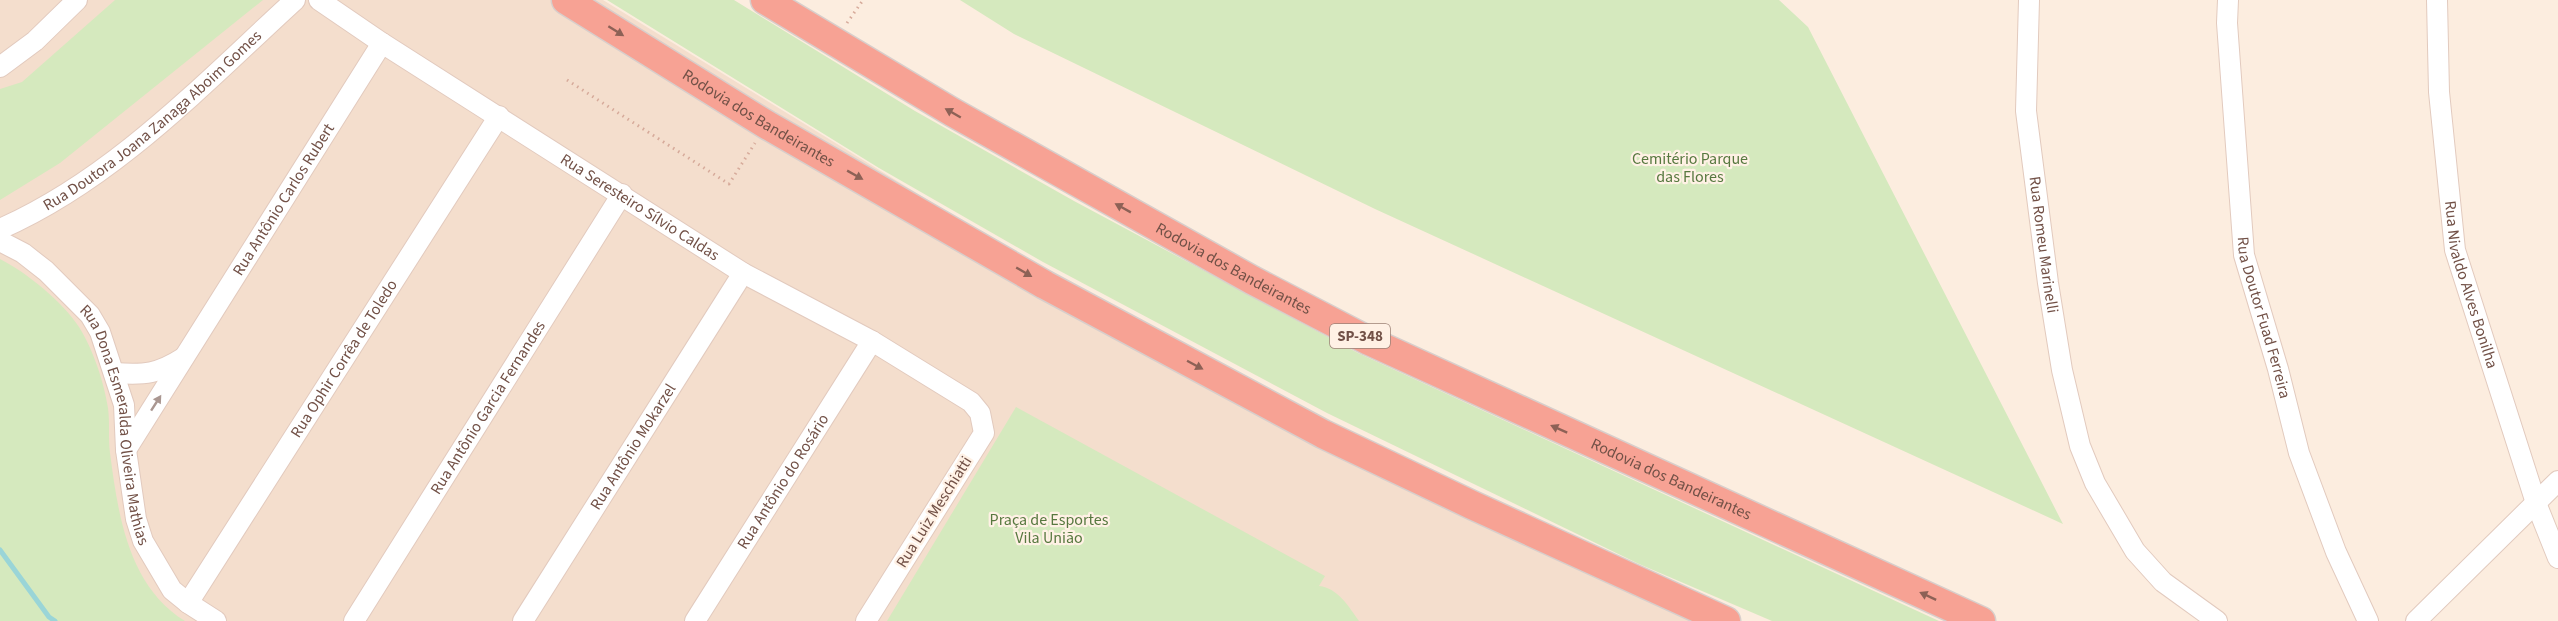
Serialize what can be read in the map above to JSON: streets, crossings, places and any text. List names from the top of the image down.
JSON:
{
  "streets": {
    "highway": ["Rodovia dos Bandeirantes", "SP-348"],
    "street": [
      "Rua Doutora Joana Zanaga Aboim Gomes",
      "Rua Antônio Carlos Rubert",
      "Rua Seresteiro Sílvio Caldas",
      "Rua Romeu Marinelli",
      "Rua Nivaldo Alves Bonilha",
      "Rua Doutor Fuad Ferreira",
      "Rua Ophir Corrêa de Toledo",
      "Rua Antônio Garcia Fernandes",
      "Rua Dona Esmeralda Oliveira Mathias",
      "Rua Antônio Mokarzel",
      "Rua Antônio do Rosário",
      "Rua Luiz Meschiatti"
    ]
  },
  "crossings": [
    ["Rua Antônio Carlos Rubert", "Rua Seresteiro Sílvio Caldas"],
    ["Rua Antônio Carlos Rubert", "Rua Dona Esmeralda Oliveira Mathias"],
    ["Rua Seresteiro Sílvio Caldas", "Rua Ophir Corrêa de Toledo"],
    ["Rua Seresteiro Sílvio Caldas", "Rua Antônio Garcia Fernandes"],
    ["Rua Seresteiro Sílvio Caldas", "Rua Antônio Mokarzel"],
    ["Rua Seresteiro Sílvio Caldas", "Rua Antônio do Rosário"],
    ["Rua Seresteiro Sílvio Caldas", "Rua Luiz Meschiatti"],
    ["Rua Ophir Corrêa de Toledo", "Rua Dona Esmeralda Oliveira Mathias"]
  ],
  "parks": ["Cemitério Parque das Flores", "Praça de Esportes Vila União"]
}
